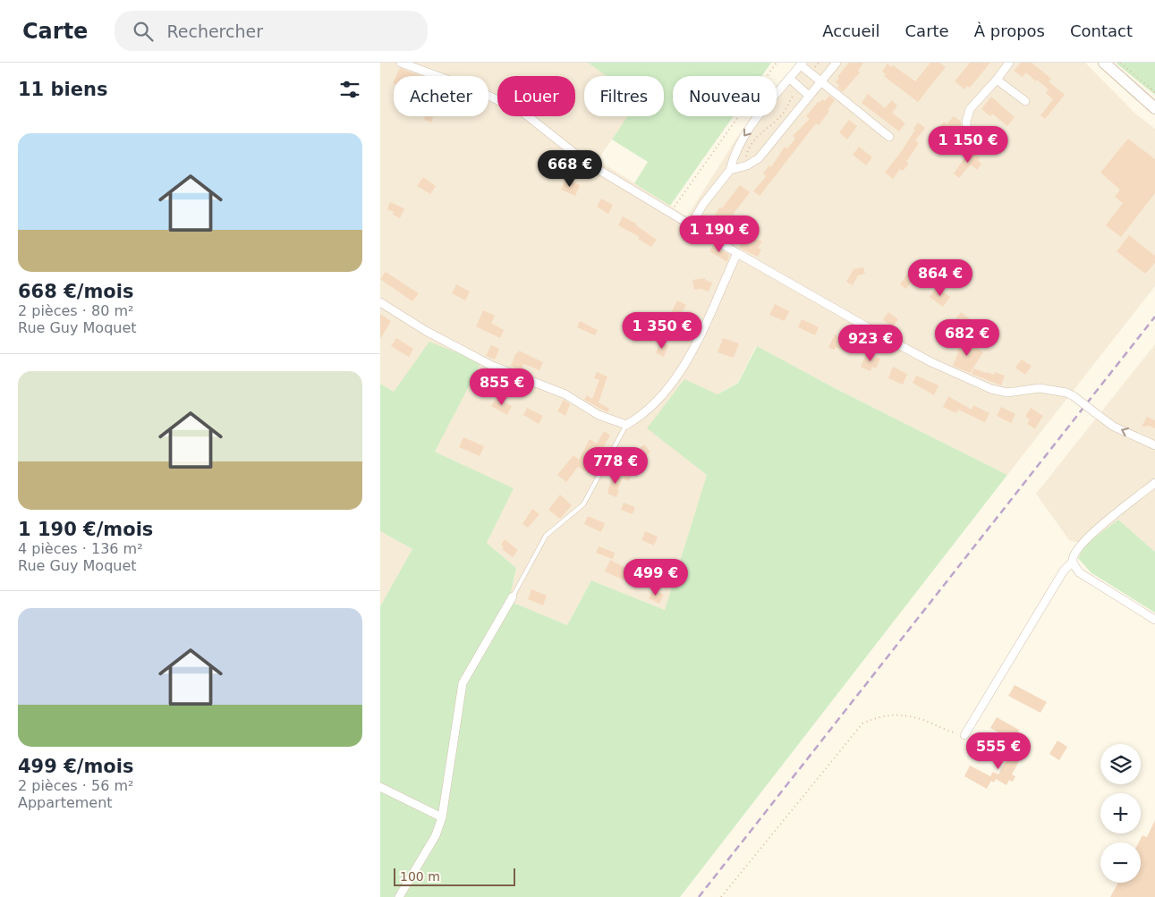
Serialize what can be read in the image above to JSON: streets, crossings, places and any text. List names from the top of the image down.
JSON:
{
  "scale_bar": "100 m",
  "page": {
    "header": "Carte",
    "search": "Rechercher",
    "nav": [
      "Accueil",
      "Carte",
      "À propos",
      "Contact"
    ],
    "heading": "11 biens",
    "chip": [
      "Acheter",
      "Louer",
      "Filtres",
      "Nouveau"
    ],
    "list": [
      {
        "name": "668 €/mois",
        "note": "2 pièces · 80 m² · Rue Guy Moquet"
      },
      {
        "name": "1 190 €/mois",
        "note": "4 pièces · 136 m² · Rue Guy Moquet"
      },
      {
        "name": "499 €/mois",
        "note": "2 pièces · 56 m² · Appartement"
      }
    ],
    "price": [
      "1 150 €",
      "668 €",
      "1 190 €",
      "864 €",
      "1 350 €",
      "682 €",
      "923 €",
      "855 €",
      "778 €",
      "499 €",
      "555 €"
    ],
    "map_buttons": ["+", "−"],
    "scale": "100 m"
  }
}
